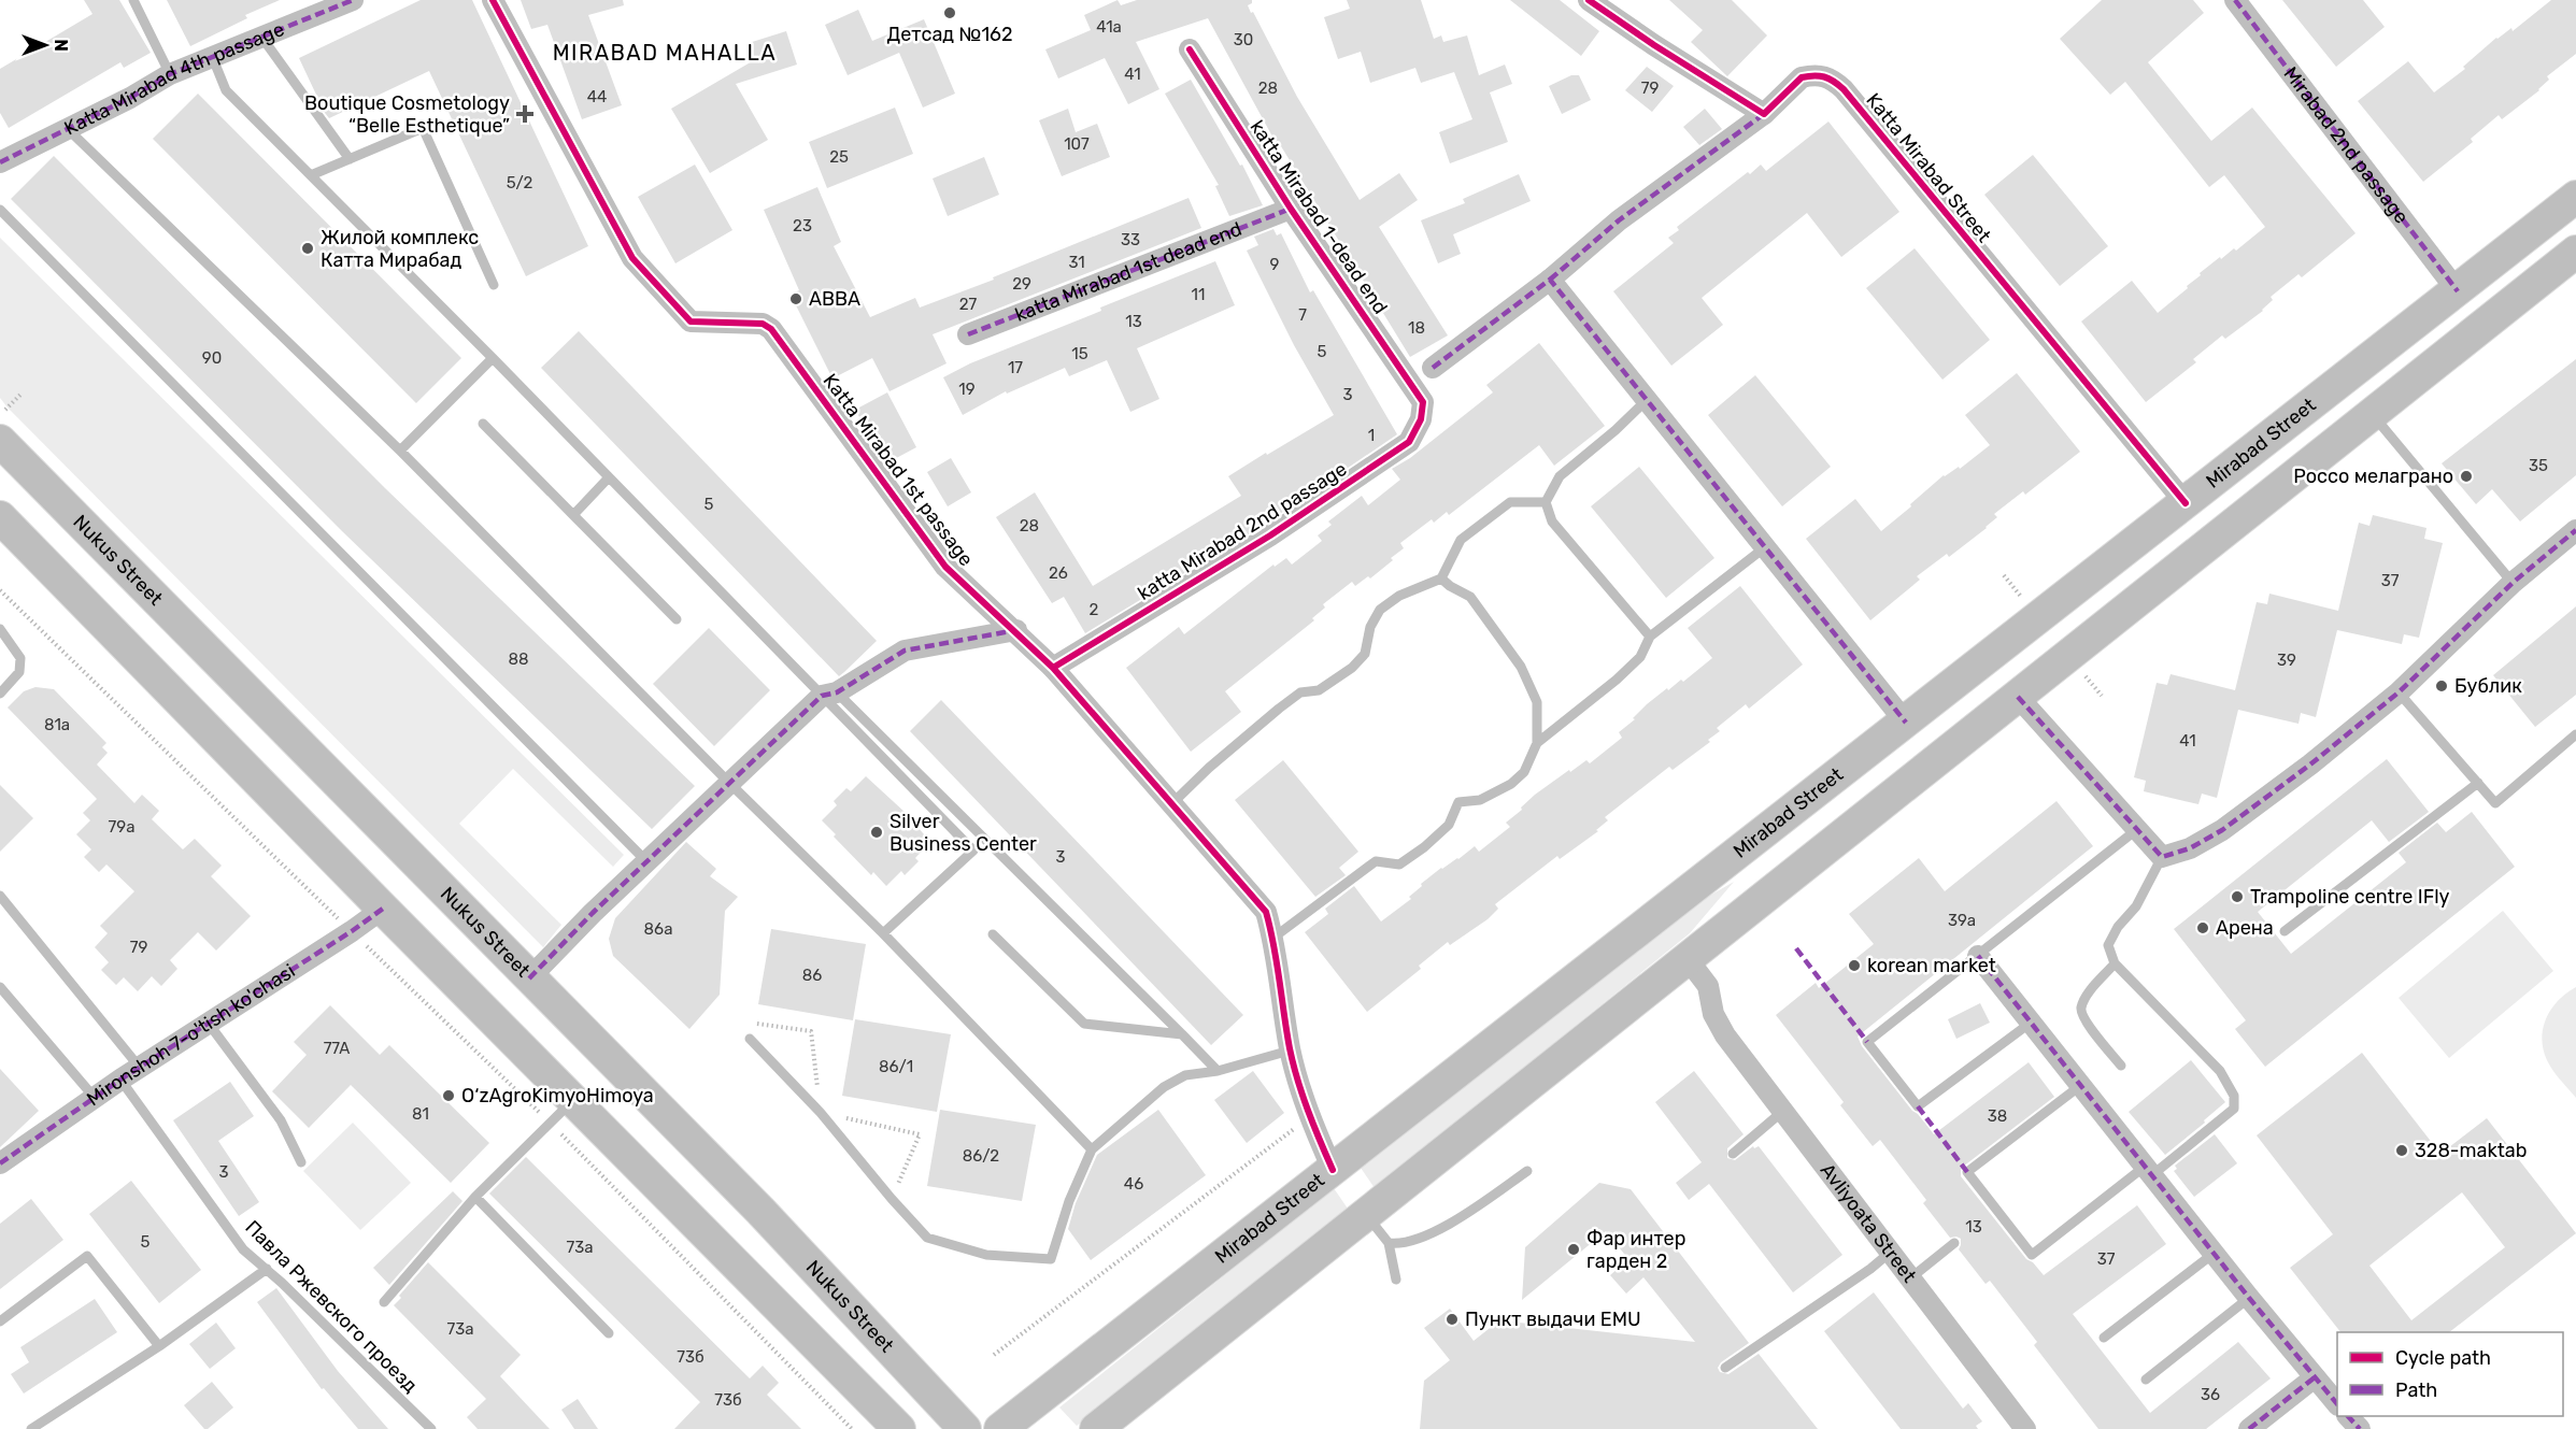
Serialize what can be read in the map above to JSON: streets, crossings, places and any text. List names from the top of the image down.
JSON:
{
  "streets": {
    "main road": ["Mirabad Street", "Nukus Street"],
    "street": [
      "Katta Mirabad 4th passage",
      "Mirabad 2nd passage",
      "Katta Mirabad Street",
      "katta Mirabad 1-dead end",
      "katta Mirabad 1st dead end",
      "Katta Mirabad 1st passage",
      "katta Mirabad 2nd passage",
      "Mironshoh 7-o'tish ko'chasi",
      "Avliyoata Street"
    ],
    "lane": ["Павла Ржевского проезд"]
  },
  "crossings": [
    ["Mirabad 2nd passage", "Mirabad Street"],
    ["Katta Mirabad Street", "Mirabad Street"],
    ["katta Mirabad 1-dead end", "katta Mirabad 1st dead end"],
    ["katta Mirabad 1-dead end", "katta Mirabad 2nd passage"],
    ["Mirabad Street", "Katta Mirabad 1st passage"],
    ["Katta Mirabad 1st passage", "katta Mirabad 2nd passage"],
    ["Mironshoh 7-o'tish ko'chasi", "Павла Ржевского проезд"]
  ],
  "districts": ["MIRABAD MAHALLA"],
  "places": {
    "other": [
      "Детсад №162",
      "Жилой комплекс Катта Мирабад",
      "ABBA",
      "Россо мелаграно",
      "Бублик",
      "Silver Business Center",
      "Trampoline centre IFly",
      "Арена",
      "korean market",
      "O‘zAgroKimyoHimoya",
      "328-maktab",
      "Фар интер гарден 2",
      "Пункт выдачи EMU"
    ],
    "health": ["Boutique Cosmetology “Belle Esthetique”"]
  },
  "house_numbers": [
    "41a",
    "30",
    "41",
    "28",
    "79",
    "44",
    "107",
    "25",
    "5/2",
    "23",
    "33",
    "31",
    "9",
    "29",
    "11",
    "27",
    "7",
    "13",
    "18",
    "5",
    "15",
    "90",
    "17",
    "19",
    "3",
    "1",
    "35",
    "5",
    "28",
    "26",
    "37",
    "2",
    "88",
    "39",
    "81а",
    "41",
    "79а",
    "3",
    "39а",
    "86a",
    "79",
    "86",
    "77A",
    "86/1",
    "81",
    "38",
    "86/2",
    "3",
    "46",
    "13",
    "5",
    "73a",
    "37",
    "73a",
    "73б",
    "36",
    "73б"
  ],
  "legend": ["Cycle path", "Path"],
  "north": "right"
}
